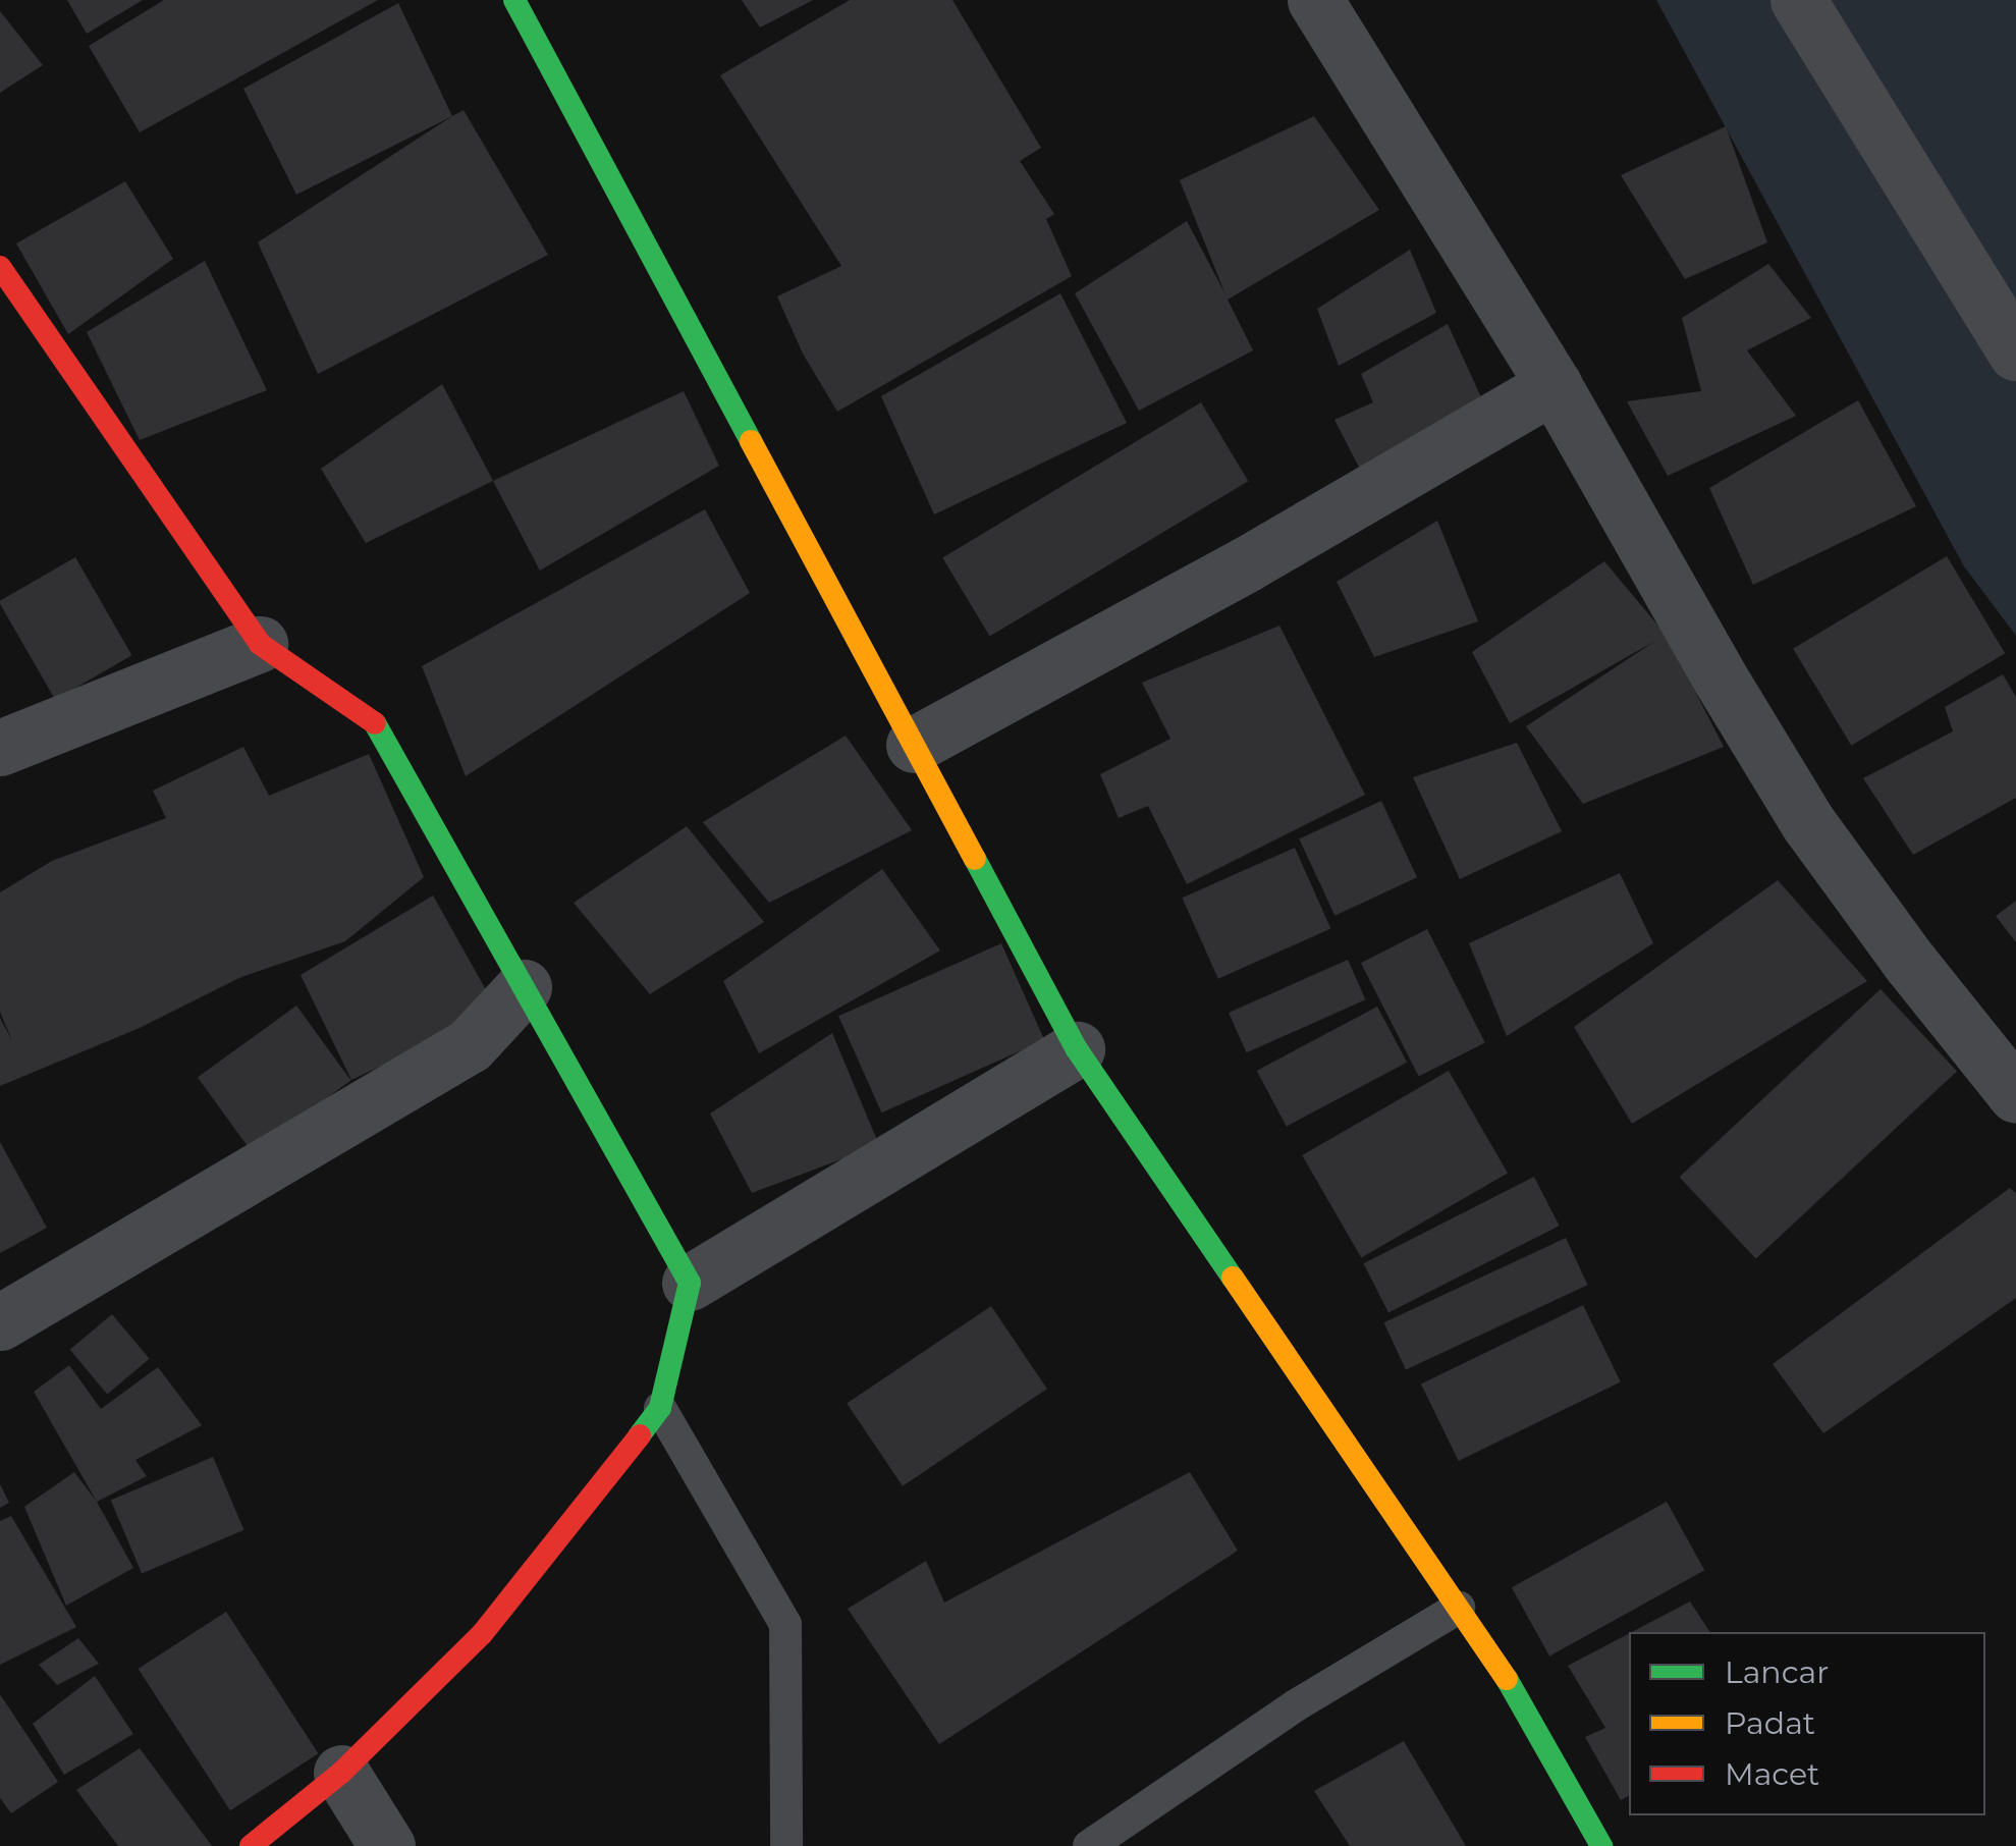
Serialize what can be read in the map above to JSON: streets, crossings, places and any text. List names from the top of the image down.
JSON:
{
  "legend": ["Lancar", "Padat", "Macet"]
}
